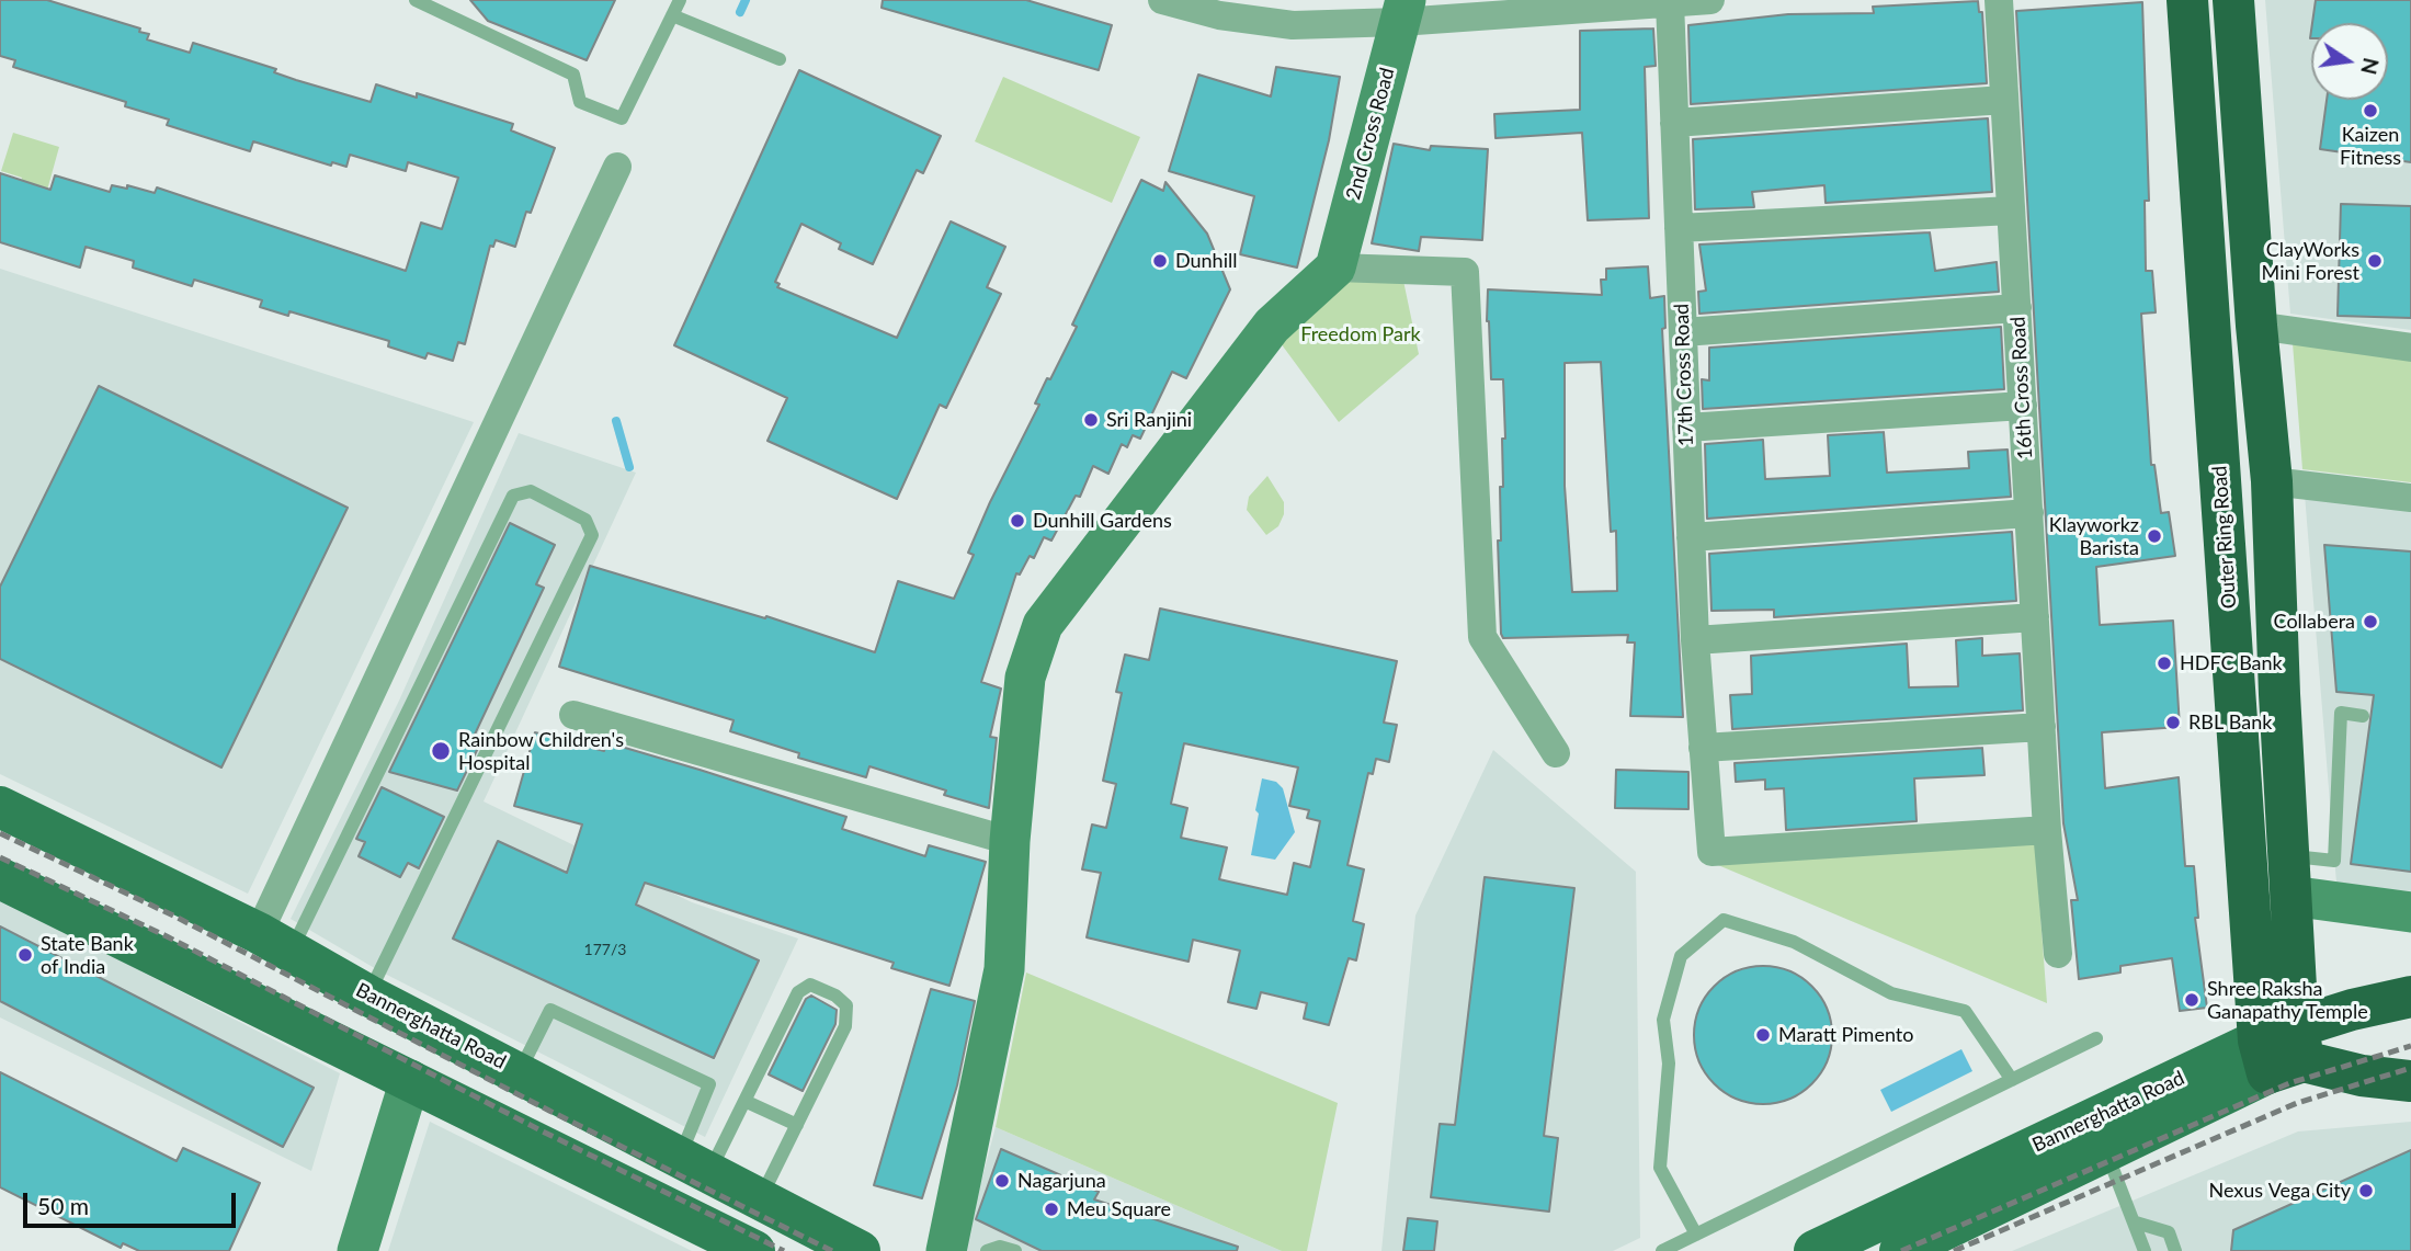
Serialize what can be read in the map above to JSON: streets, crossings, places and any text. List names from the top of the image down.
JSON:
{
  "streets": {
    "highway": ["Outer Ring Road", "Bannerghatta Road"],
    "street": ["2nd Cross Road", "17th Cross Road", "16th Cross Road"]
  },
  "crossings": [
    ["17th Cross Road", "16th Cross Road"],
    ["Outer Ring Road", "Bannerghatta Road"]
  ],
  "parks": ["Freedom Park"],
  "places": [
    "Kaizen Fitness",
    "Dunhill",
    "ClayWorks Mini Forest",
    "Sri Ranjini",
    "Dunhill Gardens",
    "Klayworkz Barista",
    "Collabera",
    "HDFC Bank",
    "RBL Bank",
    "Rainbow Children's Hospital",
    "State Bank of India",
    "Shree Raksha Ganapathy Temple",
    "Maratt Pimento",
    "Nagarjuna",
    "Nexus Vega City",
    "Meu Square"
  ],
  "house_numbers": ["177/3"],
  "scale_bar": "50 m",
  "north": "right"
}
